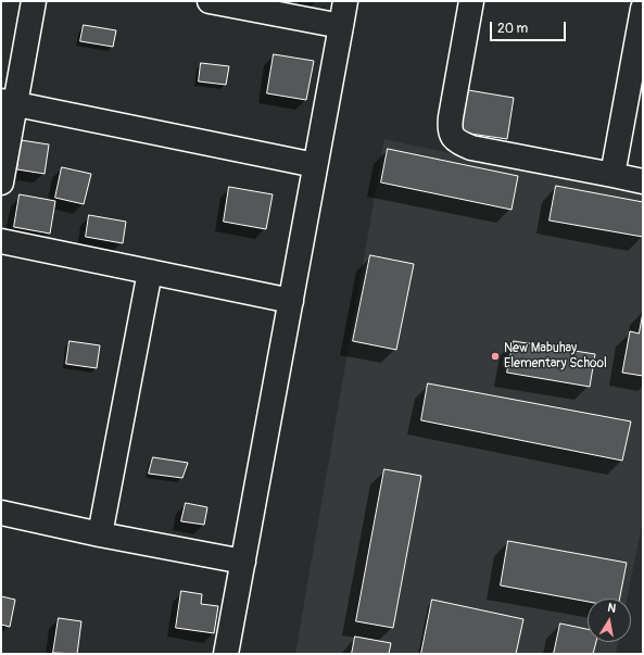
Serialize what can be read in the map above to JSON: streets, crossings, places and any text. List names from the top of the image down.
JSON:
{
  "places": ["New Mabuhay Elementary School"],
  "scale_bar": "20 m",
  "north": "top"
}
